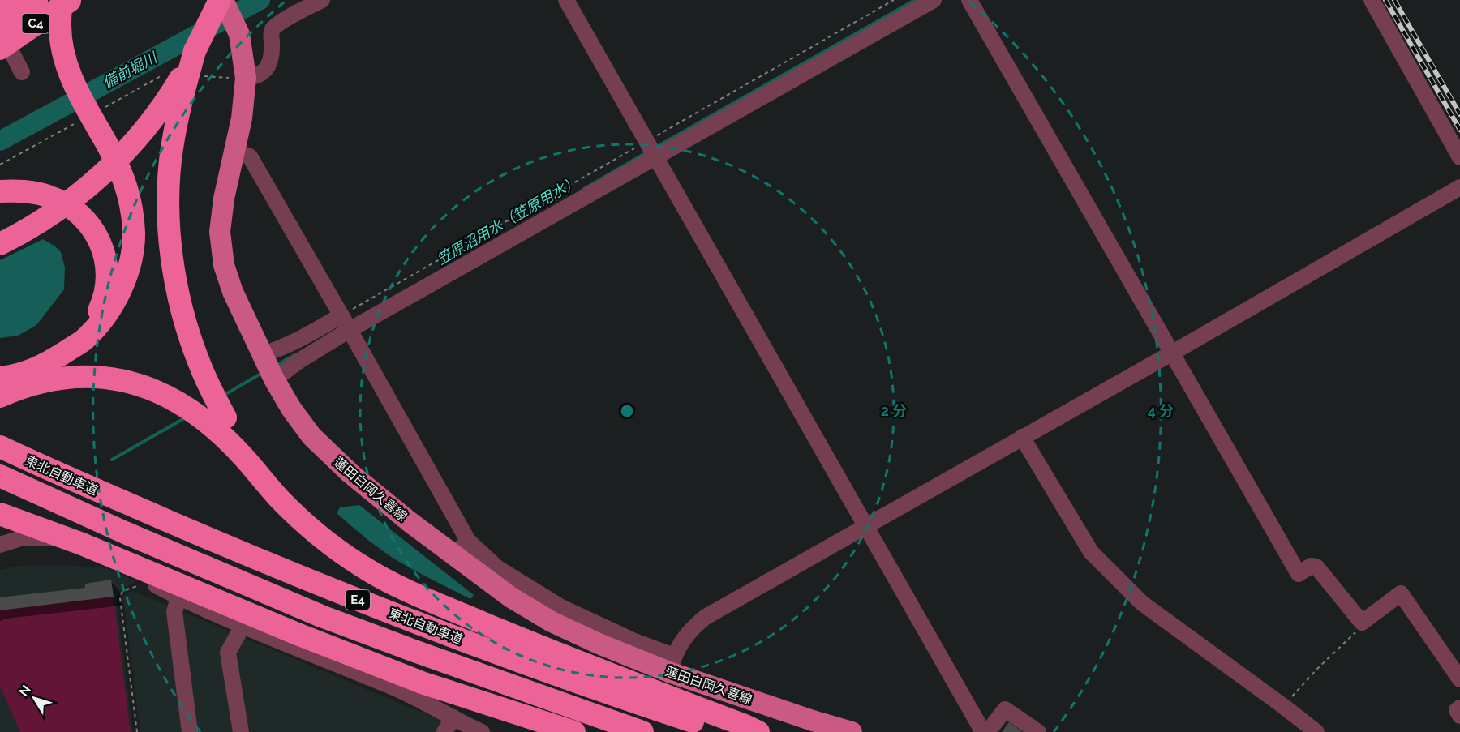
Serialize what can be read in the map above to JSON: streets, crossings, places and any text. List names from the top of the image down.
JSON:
{
  "streets": {
    "highway": ["C4", "東北自動車道", "E4"],
    "main road": ["蓮田白岡久喜線"]
  },
  "water": ["備前堀川", "笠原沼用水（笠原用水）"],
  "north": "top left",
  "rings": ["2 分", "4 分"]
}
